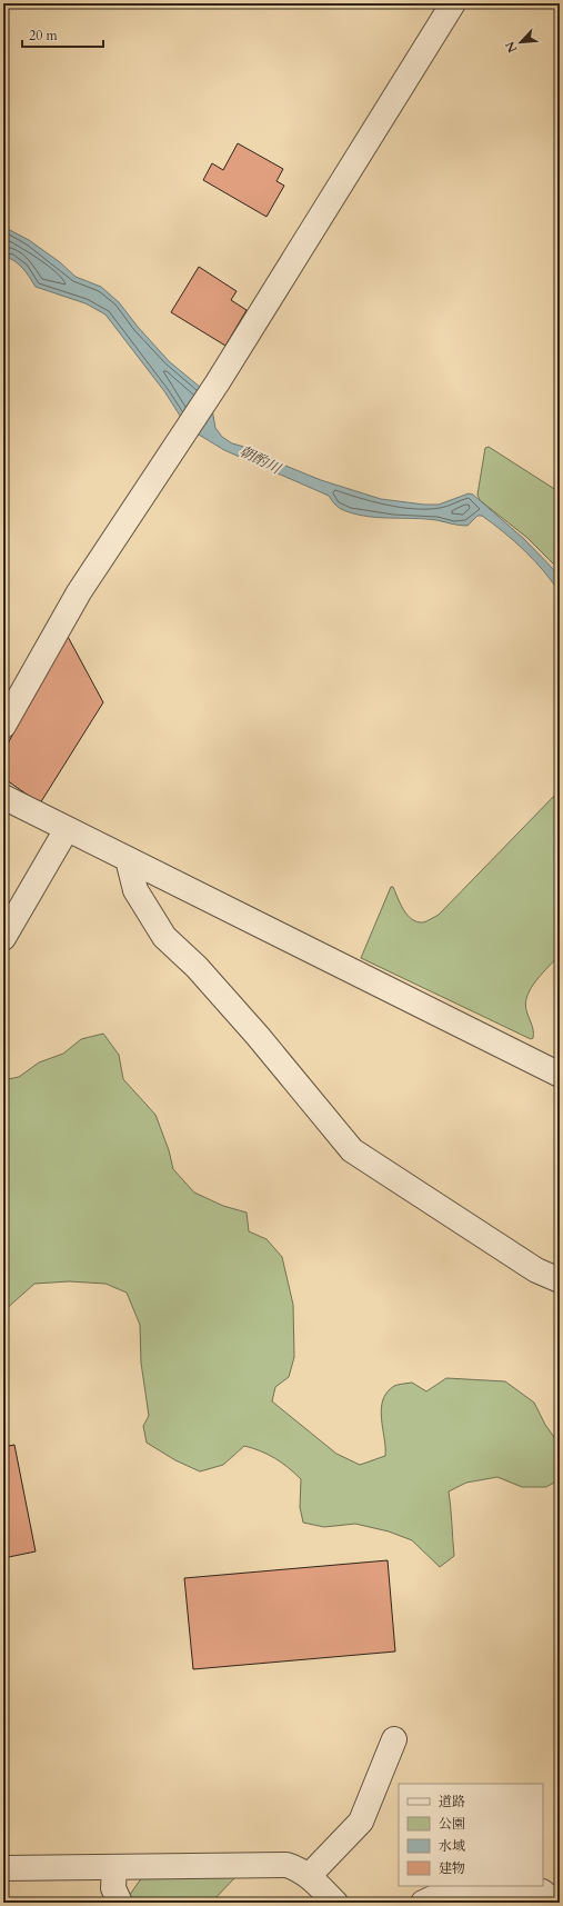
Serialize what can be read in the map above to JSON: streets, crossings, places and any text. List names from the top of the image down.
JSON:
{
  "water": ["朝酌川"],
  "legend": [
    "道路",
    "公園",
    "水域",
    "建物"
  ],
  "scale_bar": "20 m",
  "north": "bottom left"
}
